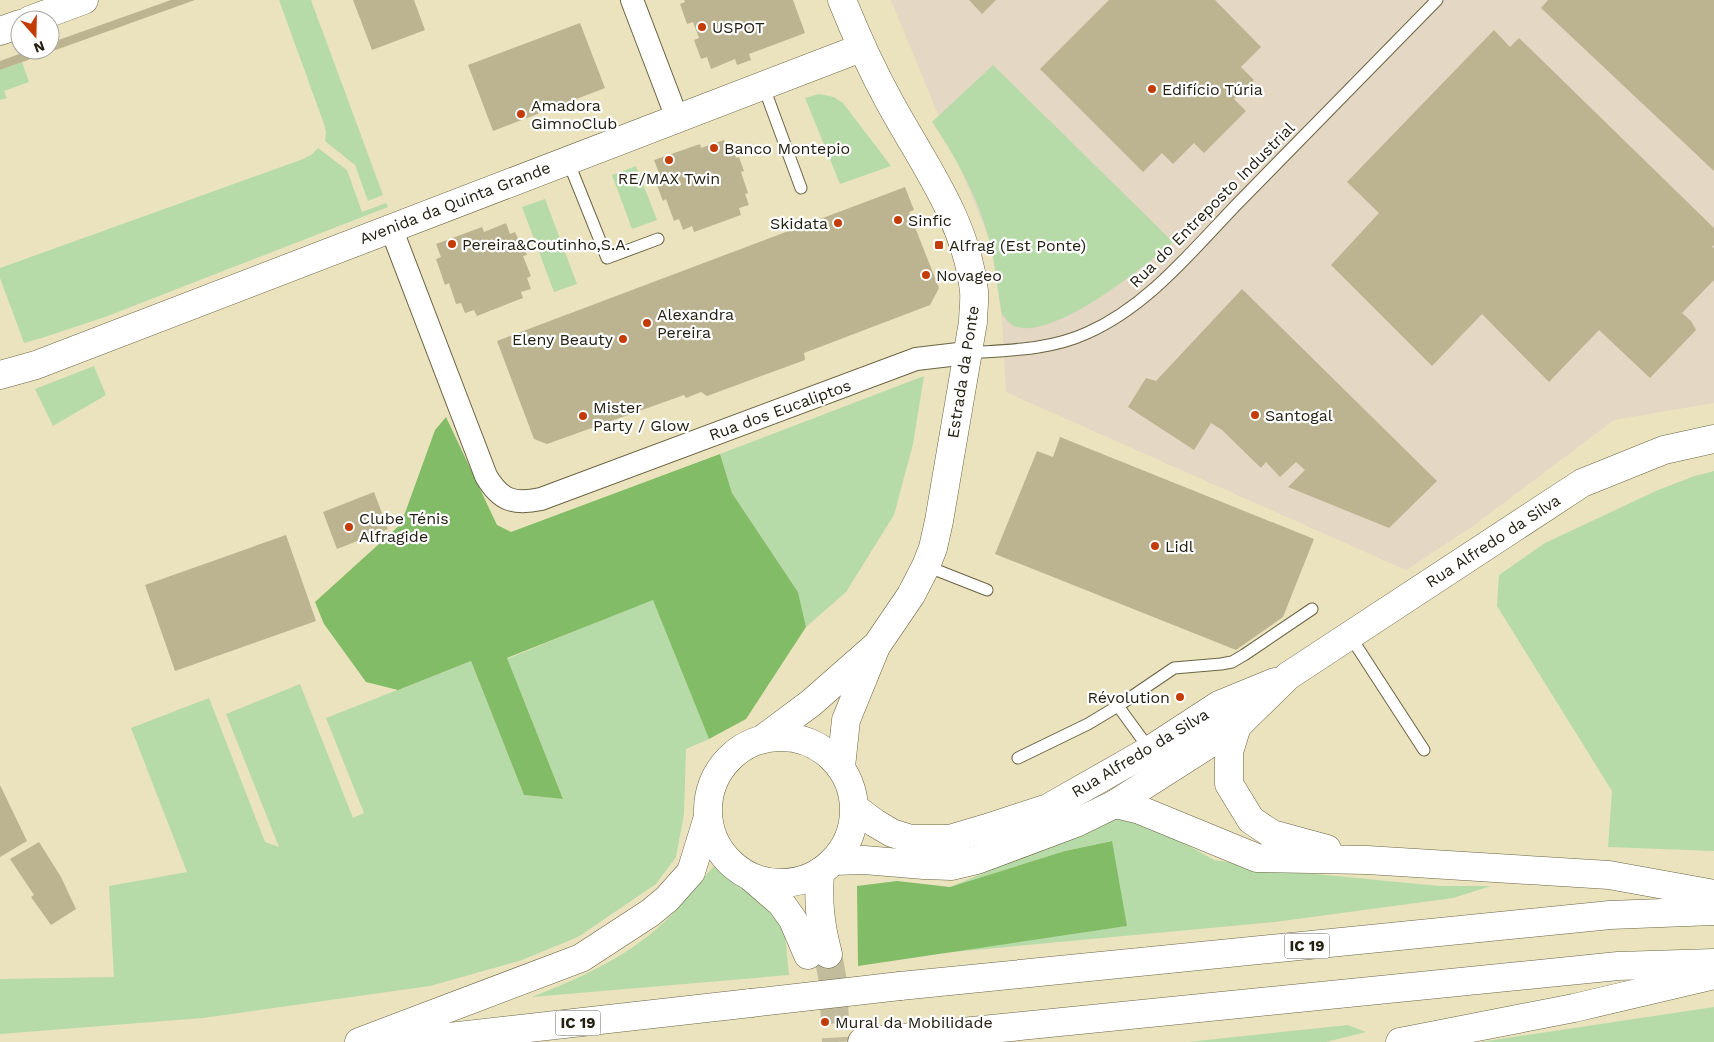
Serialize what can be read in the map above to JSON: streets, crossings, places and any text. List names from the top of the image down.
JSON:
{
  "streets": {
    "main road": [
      "Avenida da Quinta Grande",
      "Estrada da Ponte",
      "Rua Alfredo da Silva",
      "IC 19"
    ],
    "street": ["Rua dos Eucaliptos"],
    "lane": ["Rua do Entreposto Industrial"]
  },
  "crossings": [
    ["Avenida da Quinta Grande", "Estrada da Ponte"],
    ["Avenida da Quinta Grande", "Rua dos Eucaliptos"],
    ["Rua do Entreposto Industrial", "Estrada da Ponte"],
    ["Rua do Entreposto Industrial", "Rua dos Eucaliptos"],
    ["Estrada da Ponte", "Rua dos Eucaliptos"],
    ["Estrada da Ponte", "Rua Alfredo da Silva"]
  ],
  "places": {
    "other": [
      "USPOT",
      "Edifício Túria",
      "Amadora GimnoClub",
      "Banco Montepio",
      "RE/MAX Twin",
      "Sinfic",
      "Skidata",
      "Pereira&Coutinho,S.A.",
      "Novageo",
      "Alexandra Pereira",
      "Eleny Beauty",
      "Santogal",
      "Mister Party / Glow",
      "Clube Ténis Alfragide",
      "Lidl",
      "Révolution",
      "Mural da Mobilidade"
    ],
    "transit": ["Alfrag (Est Ponte)"]
  },
  "north": "bottom"
}
